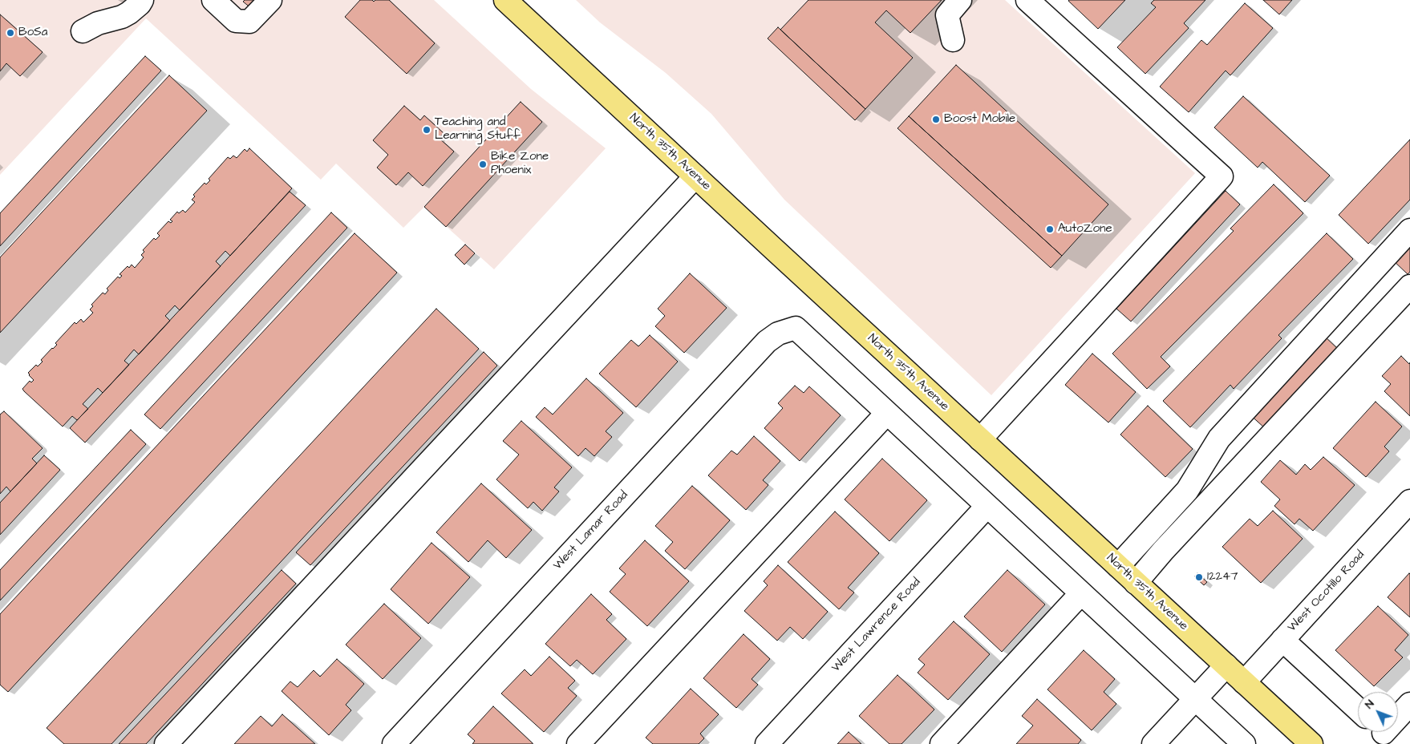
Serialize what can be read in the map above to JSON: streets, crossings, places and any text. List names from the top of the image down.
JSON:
{
  "streets": {
    "main road": ["North 35th Avenue"],
    "street": ["West Lamar Road", "West Ocotillo Road", "West Lawrence Road"]
  },
  "crossings": [
    ["North 35th Avenue", "West Ocotillo Road"]
  ],
  "places": [
    "BoSa",
    "Boost Mobile",
    "Teaching and Learning Stuff",
    "Bike Zone Phoenix",
    "AutoZone",
    "12247"
  ],
  "north": "top left"
}
